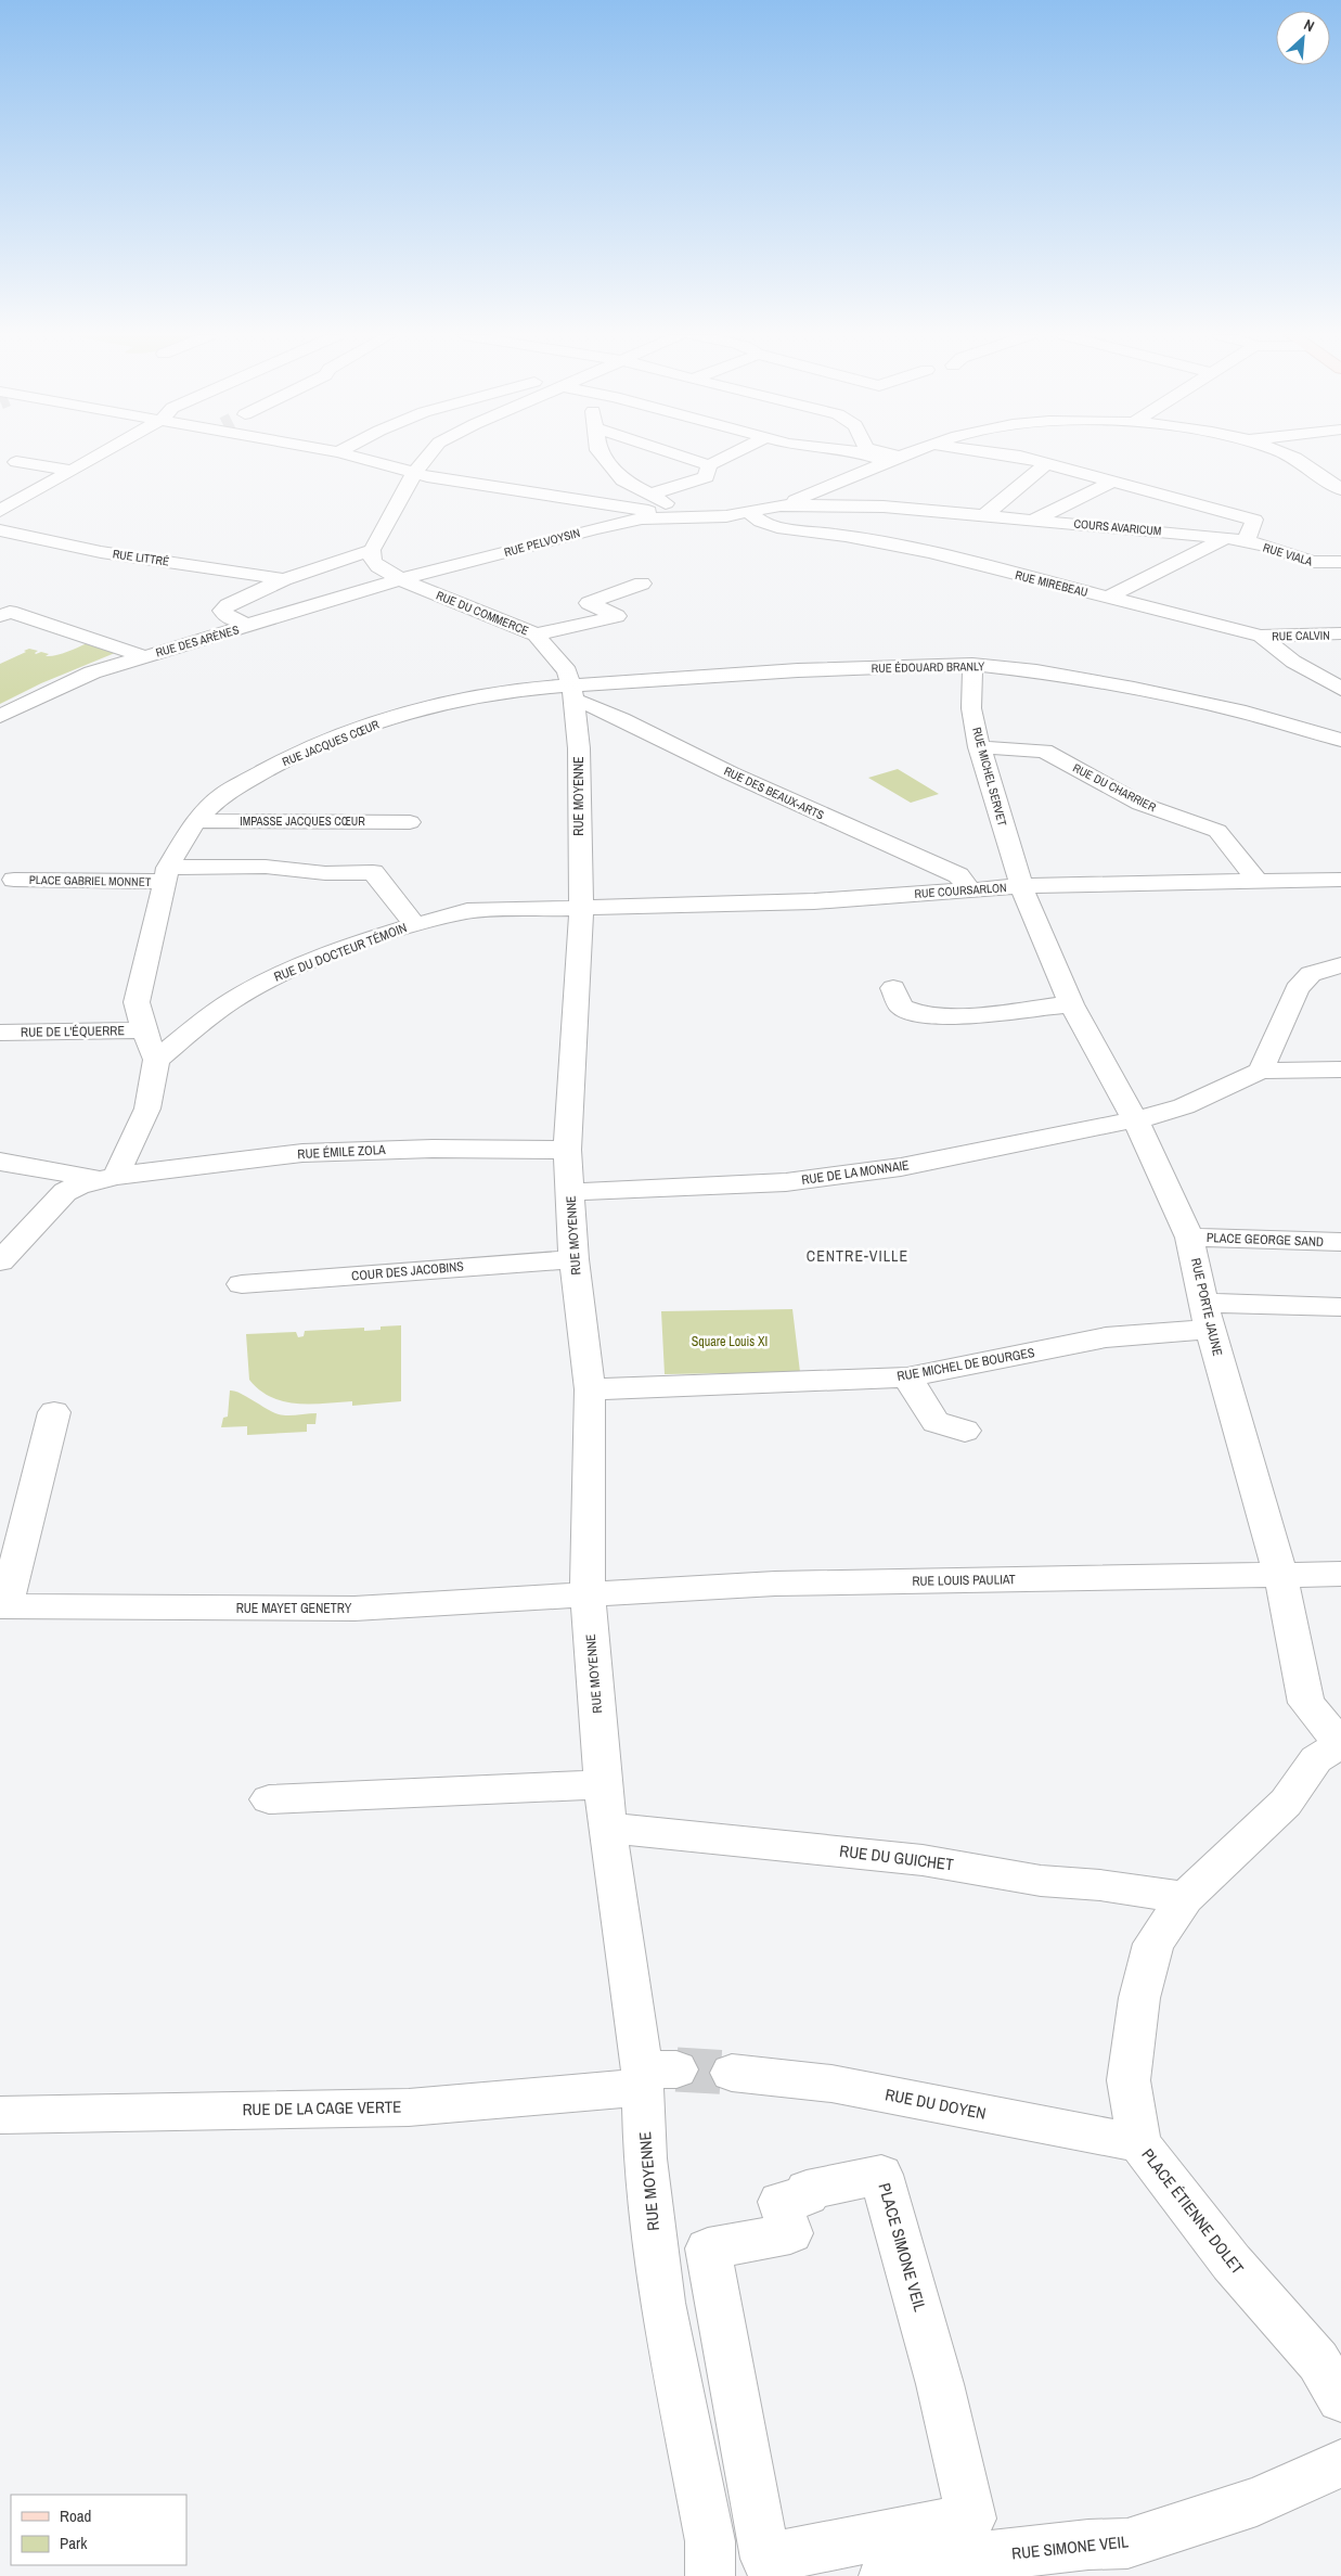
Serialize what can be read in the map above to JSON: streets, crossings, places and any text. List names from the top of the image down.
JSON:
{
  "streets": {
    "street": [
      "COURS AVARICUM",
      "RUE PELVOYSIN",
      "RUE VIALA",
      "RUE LITTRÉ",
      "RUE MIREBEAU",
      "RUE DU COMMERCE",
      "RUE CALVIN",
      "RUE DES ARÈNES",
      "RUE ÉDOUARD BRANLY",
      "RUE JACQUES CŒUR",
      "RUE MICHEL SERVET",
      "RUE DU CHARRIER",
      "RUE DES BEAUX-ARTS",
      "RUE MOYENNE",
      "IMPASSE JACQUES CŒUR",
      "PLACE GABRIEL MONNET",
      "RUE COURSARLON",
      "RUE DU DOCTEUR TÉMOIN",
      "RUE DE L'ÉQUERRE",
      "RUE ÉMILE ZOLA",
      "RUE DE LA MONNAIE",
      "PLACE GEORGE SAND",
      "COUR DES JACOBINS",
      "RUE PORTE JAUNE",
      "RUE MICHEL DE BOURGES",
      "RUE LOUIS PAULIAT",
      "RUE MAYET GENETRY",
      "RUE DU GUICHET",
      "RUE DU DOYEN",
      "RUE DE LA CAGE VERTE",
      "PLACE ÉTIENNE DOLET",
      "PLACE SIMONE VEIL",
      "RUE SIMONE VEIL"
    ]
  },
  "crossings": [
    ["COURS AVARICUM", "RUE PELVOYSIN"],
    ["COURS AVARICUM", "RUE VIALA"],
    ["COURS AVARICUM", "RUE MIREBEAU"],
    ["RUE PELVOYSIN", "RUE DU COMMERCE"],
    ["RUE PELVOYSIN", "RUE DES ARÈNES"],
    ["RUE MIREBEAU", "RUE CALVIN"],
    ["RUE DU COMMERCE", "RUE DES ARÈNES"],
    ["RUE DU COMMERCE", "RUE ÉDOUARD BRANLY"],
    ["RUE DU COMMERCE", "RUE JACQUES CŒUR"],
    ["RUE DU COMMERCE", "RUE DES BEAUX-ARTS"],
    ["RUE DU COMMERCE", "RUE MOYENNE"],
    ["RUE ÉDOUARD BRANLY", "RUE JACQUES CŒUR"],
    ["RUE ÉDOUARD BRANLY", "RUE MICHEL SERVET"],
    ["RUE ÉDOUARD BRANLY", "RUE DES BEAUX-ARTS"],
    ["RUE ÉDOUARD BRANLY", "RUE MOYENNE"],
    ["RUE JACQUES CŒUR", "RUE DES BEAUX-ARTS"],
    ["RUE JACQUES CŒUR", "RUE MOYENNE"],
    ["RUE JACQUES CŒUR", "IMPASSE JACQUES CŒUR"],
    ["RUE JACQUES CŒUR", "PLACE GABRIEL MONNET"],
    ["RUE JACQUES CŒUR", "RUE DU DOCTEUR TÉMOIN"],
    ["RUE JACQUES CŒUR", "RUE DE L'ÉQUERRE"],
    ["RUE MICHEL SERVET", "RUE DU CHARRIER"],
    ["RUE MICHEL SERVET", "RUE COURSARLON"],
    ["RUE MICHEL SERVET", "RUE PORTE JAUNE"],
    ["RUE DU CHARRIER", "RUE COURSARLON"],
    ["RUE DES BEAUX-ARTS", "RUE MOYENNE"],
    ["RUE DES BEAUX-ARTS", "RUE COURSARLON"],
    ["RUE MOYENNE", "RUE COURSARLON"],
    ["RUE MOYENNE", "RUE DU DOCTEUR TÉMOIN"],
    ["RUE MOYENNE", "RUE ÉMILE ZOLA"],
    ["RUE MOYENNE", "RUE DE LA MONNAIE"],
    ["RUE MOYENNE", "COUR DES JACOBINS"],
    ["RUE MOYENNE", "RUE MICHEL DE BOURGES"],
    ["RUE MOYENNE", "RUE LOUIS PAULIAT"],
    ["RUE MOYENNE", "RUE MAYET GENETRY"],
    ["RUE MOYENNE", "RUE DU GUICHET"],
    ["RUE MOYENNE", "RUE DE LA CAGE VERTE"],
    ["PLACE GABRIEL MONNET", "RUE DU DOCTEUR TÉMOIN"],
    ["RUE COURSARLON", "RUE DU DOCTEUR TÉMOIN"],
    ["RUE COURSARLON", "RUE PORTE JAUNE"],
    ["RUE DE LA MONNAIE", "RUE PORTE JAUNE"],
    ["PLACE GEORGE SAND", "RUE PORTE JAUNE"],
    ["RUE PORTE JAUNE", "RUE MICHEL DE BOURGES"],
    ["RUE PORTE JAUNE", "RUE LOUIS PAULIAT"],
    ["RUE PORTE JAUNE", "PLACE ÉTIENNE DOLET"],
    ["RUE LOUIS PAULIAT", "RUE MAYET GENETRY"],
    ["RUE DU GUICHET", "PLACE ÉTIENNE DOLET"],
    ["RUE DU DOYEN", "PLACE ÉTIENNE DOLET"]
  ],
  "districts": ["CENTRE-VILLE"],
  "parks": ["Square Louis XI"],
  "legend": ["Road", "Park"],
  "north": "top right"
}
